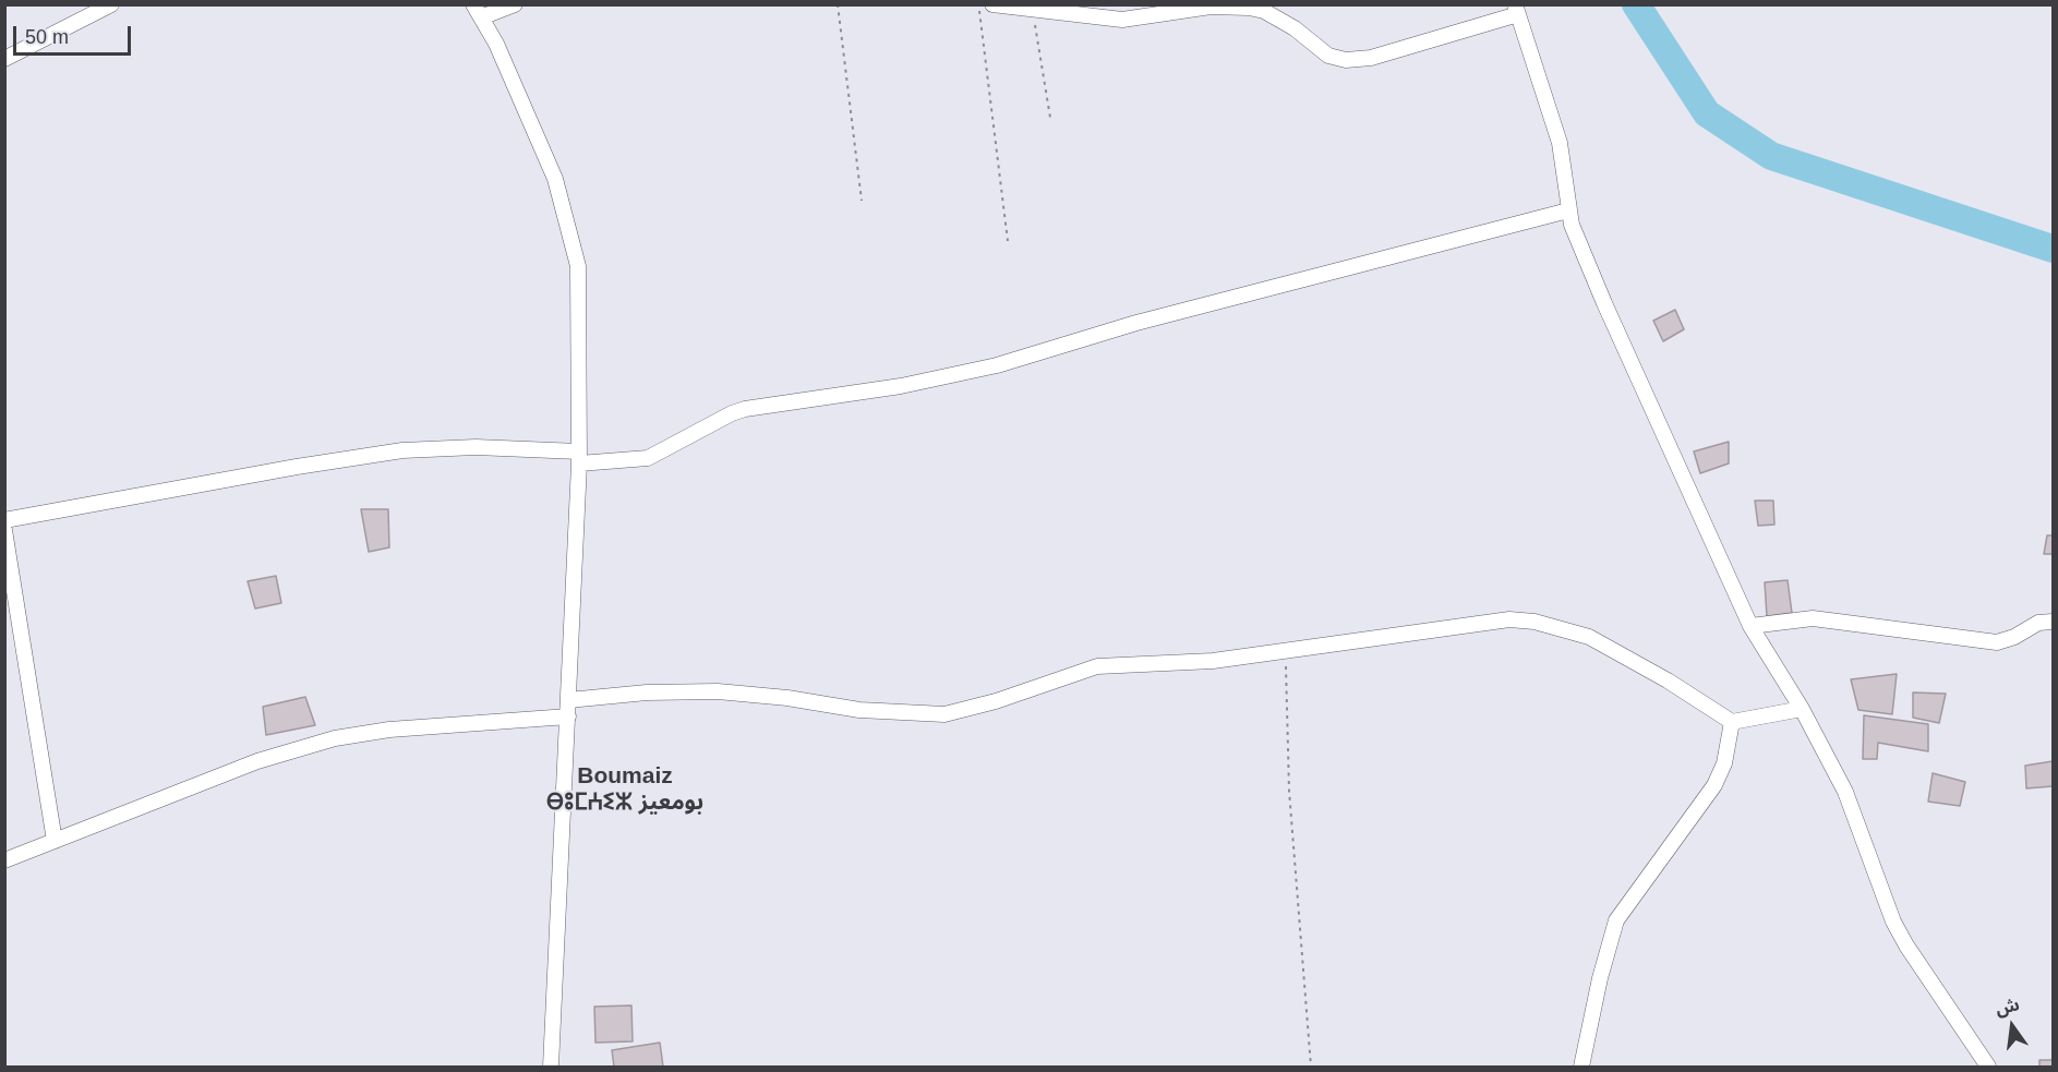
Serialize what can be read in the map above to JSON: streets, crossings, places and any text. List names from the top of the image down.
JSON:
{
  "districts": ["Boumaiz ⴱⵓⵎⵄⵉⵣ بومعيز"],
  "scale_bar": "50 m",
  "north": "top"
}
